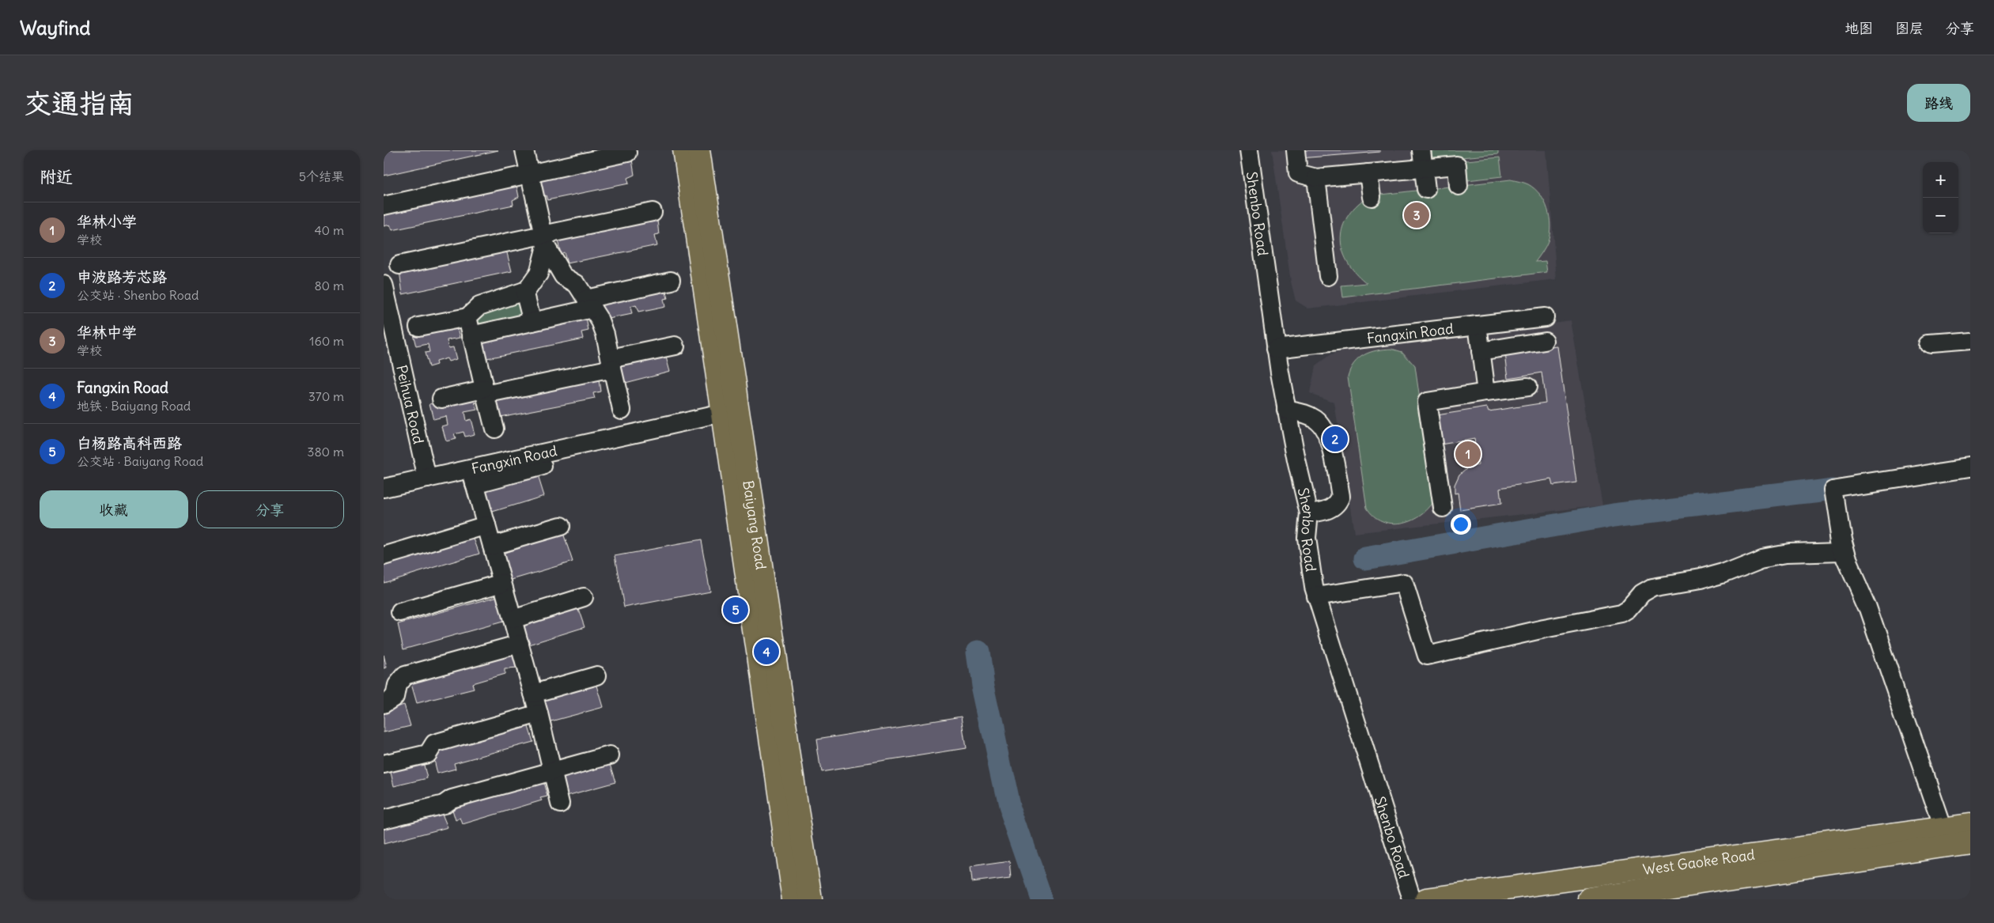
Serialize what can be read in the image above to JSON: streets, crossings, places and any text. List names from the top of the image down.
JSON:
{
  "streets": {
    "main road": ["Baiyang Road", "West Gaoke Road"],
    "street": ["Shenbo Road", "Fangxin Road", "Peihua Road"]
  },
  "crossings": [
    ["Shenbo Road", "Fangxin Road"],
    ["Fangxin Road", "Peihua Road"],
    ["Fangxin Road", "Baiyang Road"]
  ],
  "page": {
    "header": "Wayfind",
    "nav": ["地图", "图层", "分享"],
    "buttons": [
      "路线",
      ["收藏", "分享"]
    ],
    "title": "交通指南",
    "heading": ["附近", "5个结果"],
    "map_buttons": ["+", "−"],
    "pins": [
      "3",
      "2",
      "1",
      "5",
      "4"
    ],
    "list": [
      {
        "mark": "1",
        "name": "华林小学",
        "note": "学校",
        "value": "40 m"
      },
      {
        "mark": "2",
        "name": "申波路芳芯路",
        "note": "公交站 · Shenbo Road",
        "value": "80 m"
      },
      {
        "mark": "3",
        "name": "华林中学",
        "note": "学校",
        "value": "160 m"
      },
      {
        "mark": "4",
        "name": "Fangxin Road",
        "note": "地铁 · Baiyang Road",
        "value": "370 m"
      },
      {
        "mark": "5",
        "name": "白杨路高科西路",
        "note": "公交站 · Baiyang Road",
        "value": "380 m"
      }
    ]
  }
}
